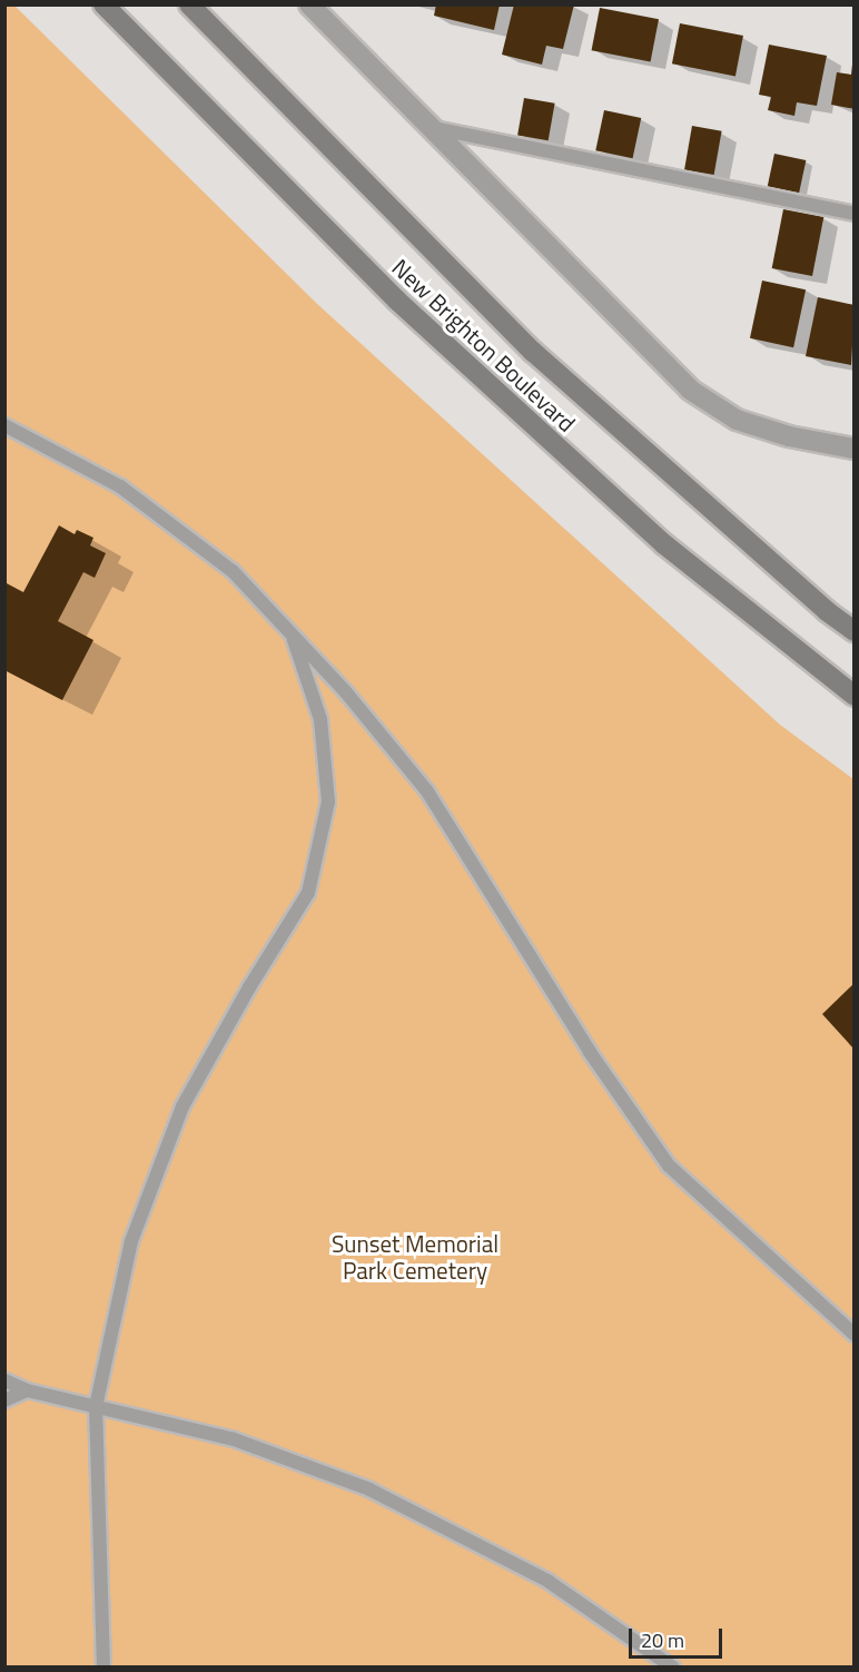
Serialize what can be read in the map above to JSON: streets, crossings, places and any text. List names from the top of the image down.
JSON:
{
  "streets": {
    "main road": ["New Brighton Boulevard"]
  },
  "parks": ["Sunset Memorial Park Cemetery"],
  "scale_bar": "20 m"
}
